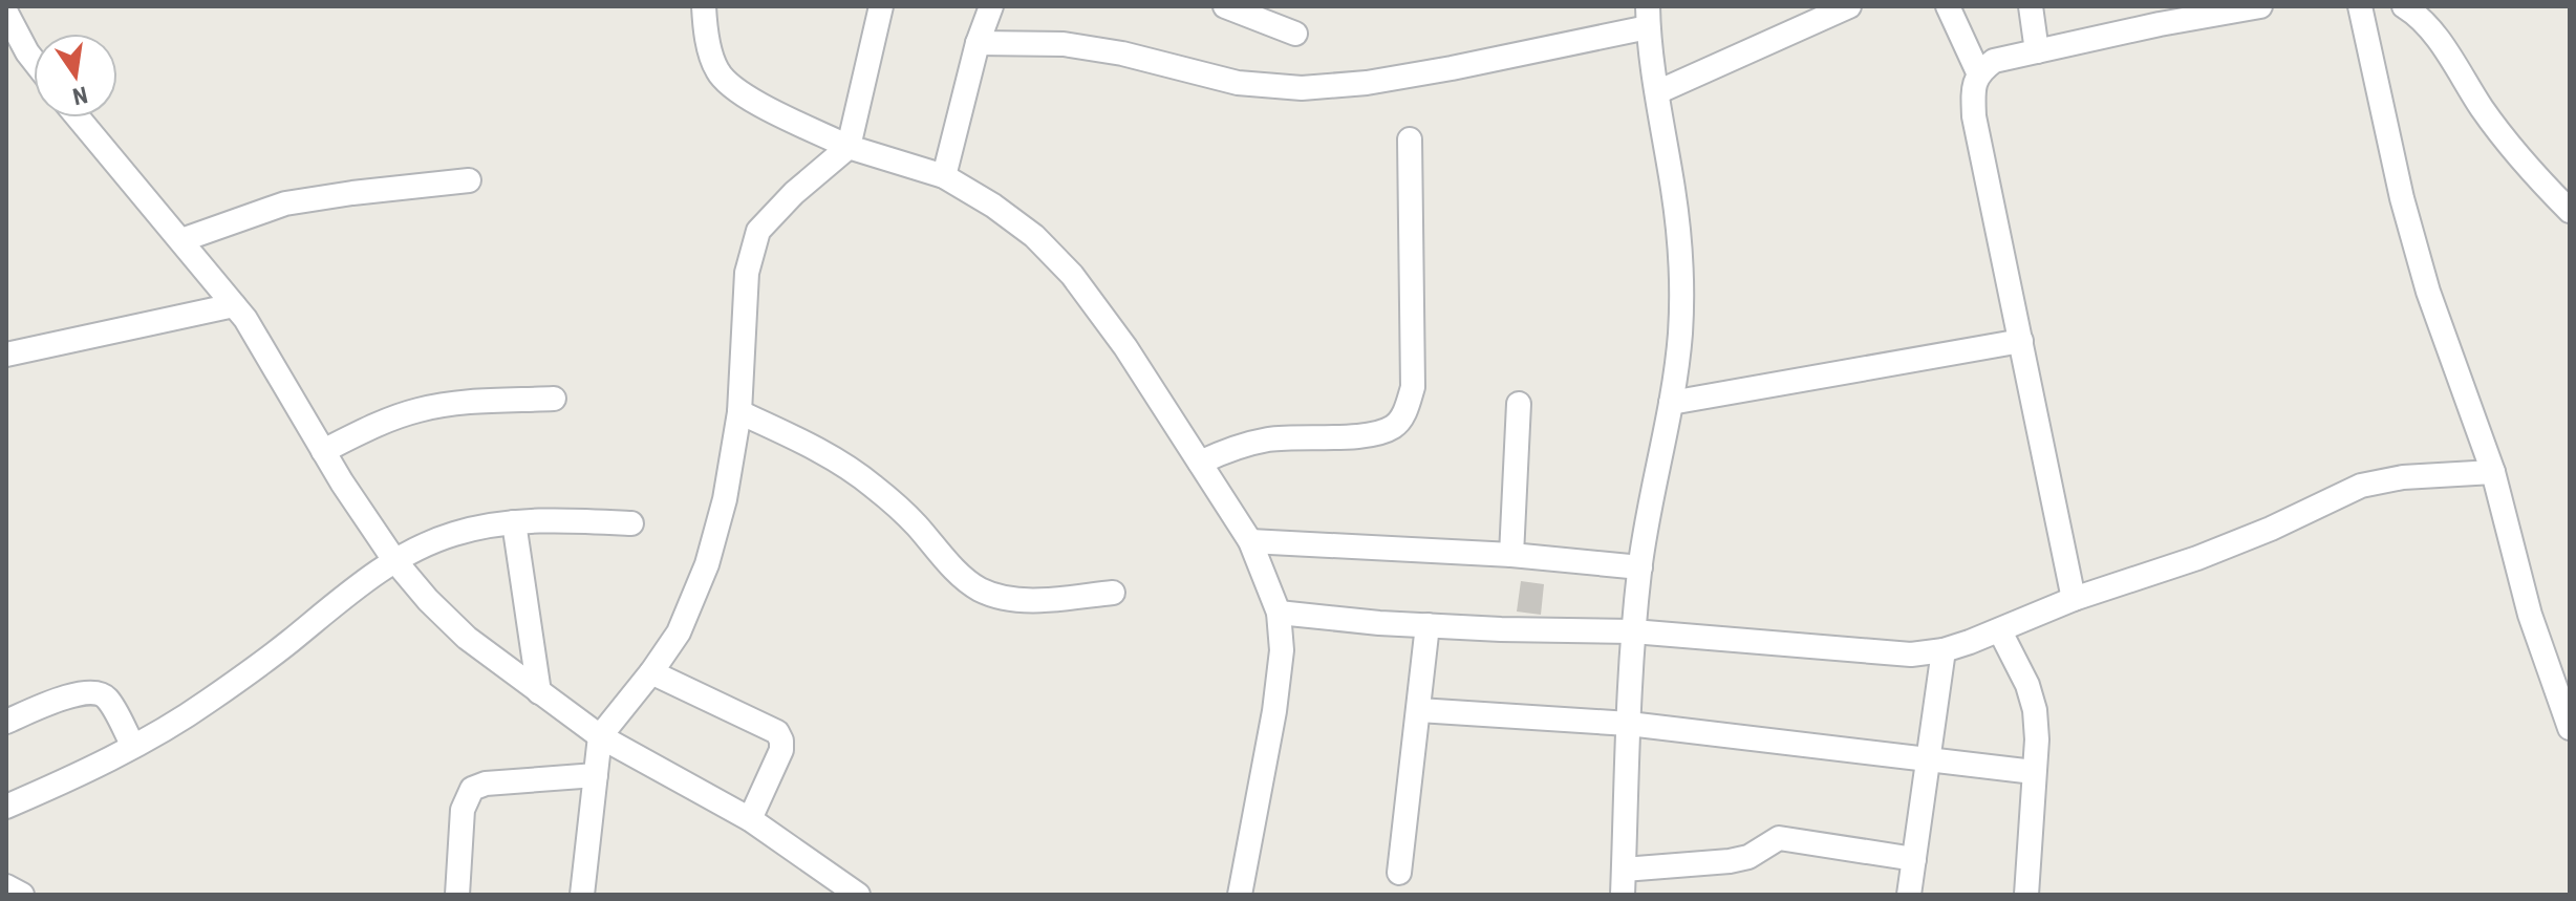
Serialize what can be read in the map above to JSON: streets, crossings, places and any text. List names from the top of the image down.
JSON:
{
  "north": "bottom"
}
